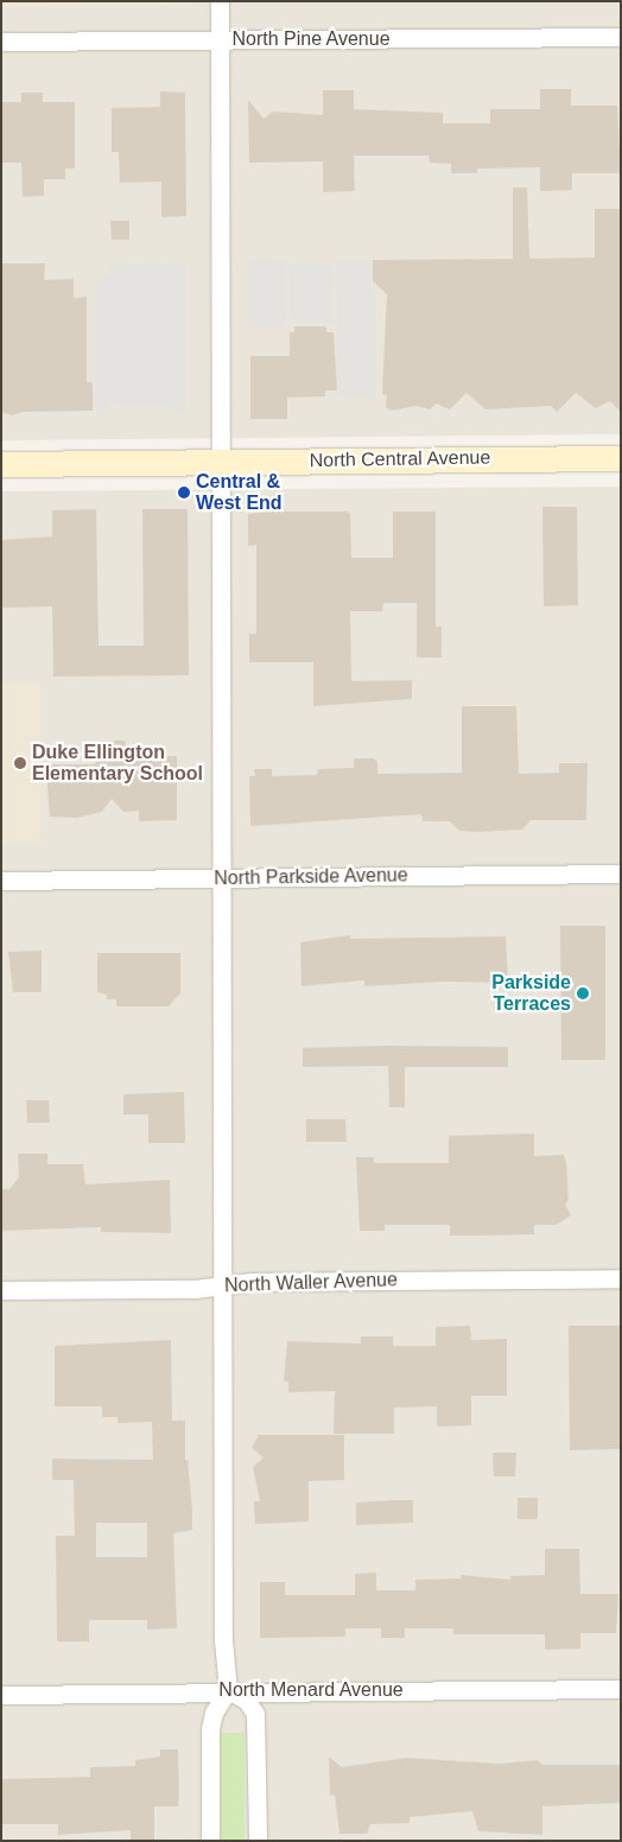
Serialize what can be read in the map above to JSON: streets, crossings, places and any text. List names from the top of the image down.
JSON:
{
  "streets": {
    "street": [
      "North Pine Avenue",
      "North Central Avenue",
      "North Parkside Avenue",
      "North Waller Avenue",
      "North Menard Avenue"
    ]
  },
  "places": ["Central & West End", "Duke Ellington Elementary School", "Parkside Terraces"]
}
